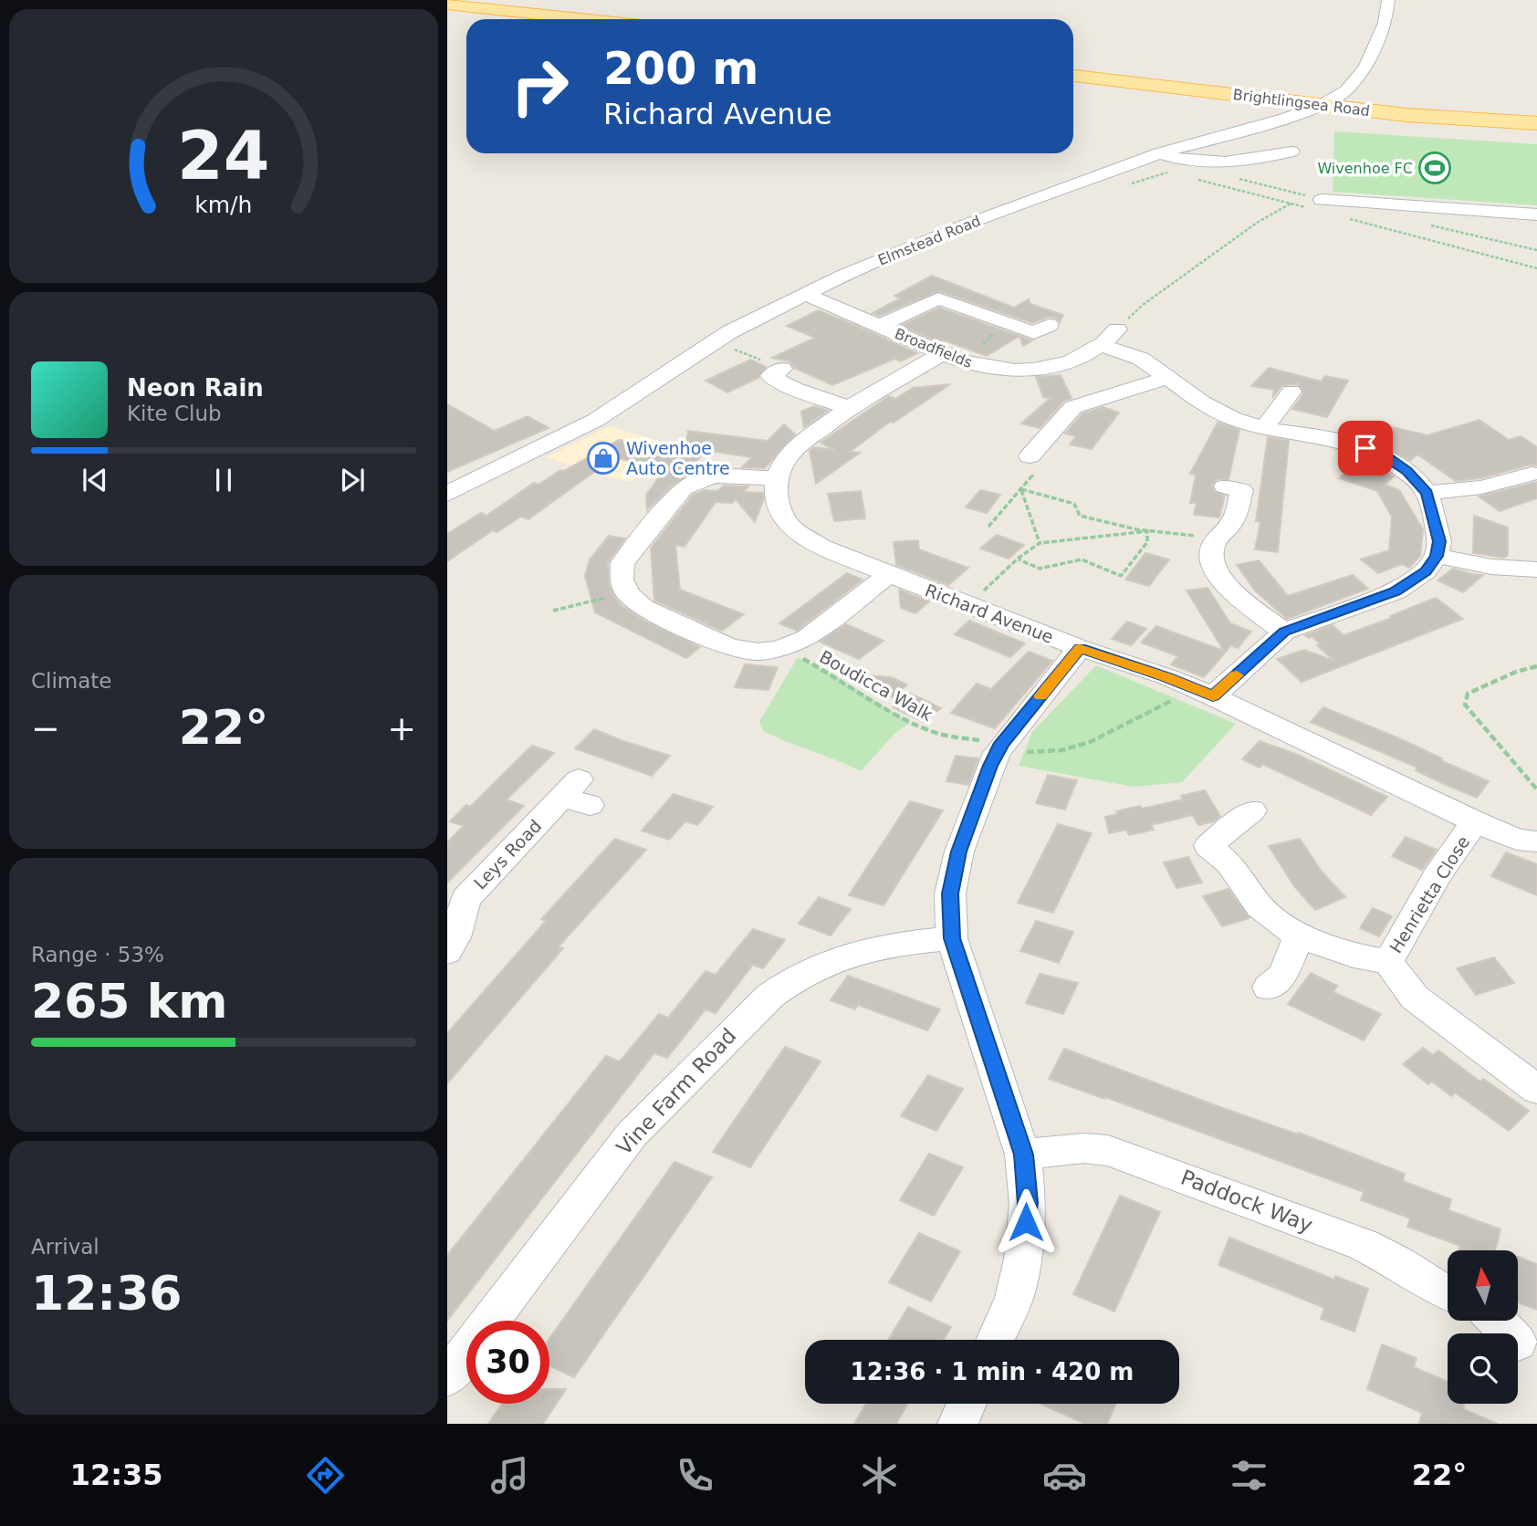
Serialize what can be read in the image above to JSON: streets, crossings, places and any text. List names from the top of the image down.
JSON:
{
  "streets": {
    "main road": ["Brightlingsea Road"],
    "street": [
      "Elmstead Road",
      "Broadfields",
      "Richard Avenue",
      "Leys Road",
      "Henrietta Close",
      "Vine Farm Road",
      "Paddock Way"
    ],
    "path": ["Boudicca Walk"]
  },
  "crossings": [
    ["Brightlingsea Road", "Elmstead Road"],
    ["Elmstead Road", "Broadfields"],
    ["Richard Avenue", "Boudicca Walk"],
    ["Richard Avenue", "Henrietta Close"]
  ],
  "places": {
    "sports": ["Wivenhoe FC"],
    "shop": ["Wivenhoe Auto Centre"]
  },
  "north": "top",
  "page": {
    "turn": ["200 m", "Richard Avenue"],
    "song": ["Neon Rain", "Kite Club"],
    "tile": [
      "Climate",
      ["Range · 53%", "265 km"],
      ["Arrival", "12:36"]
    ],
    "heat": ["−", "22°", "+"],
    "limit": "30",
    "trip": "12:36 · 1 min · 420 m",
    "tabs": ["12:35", "22°"],
    "gauge": ["24", "km/h"]
  }
}
